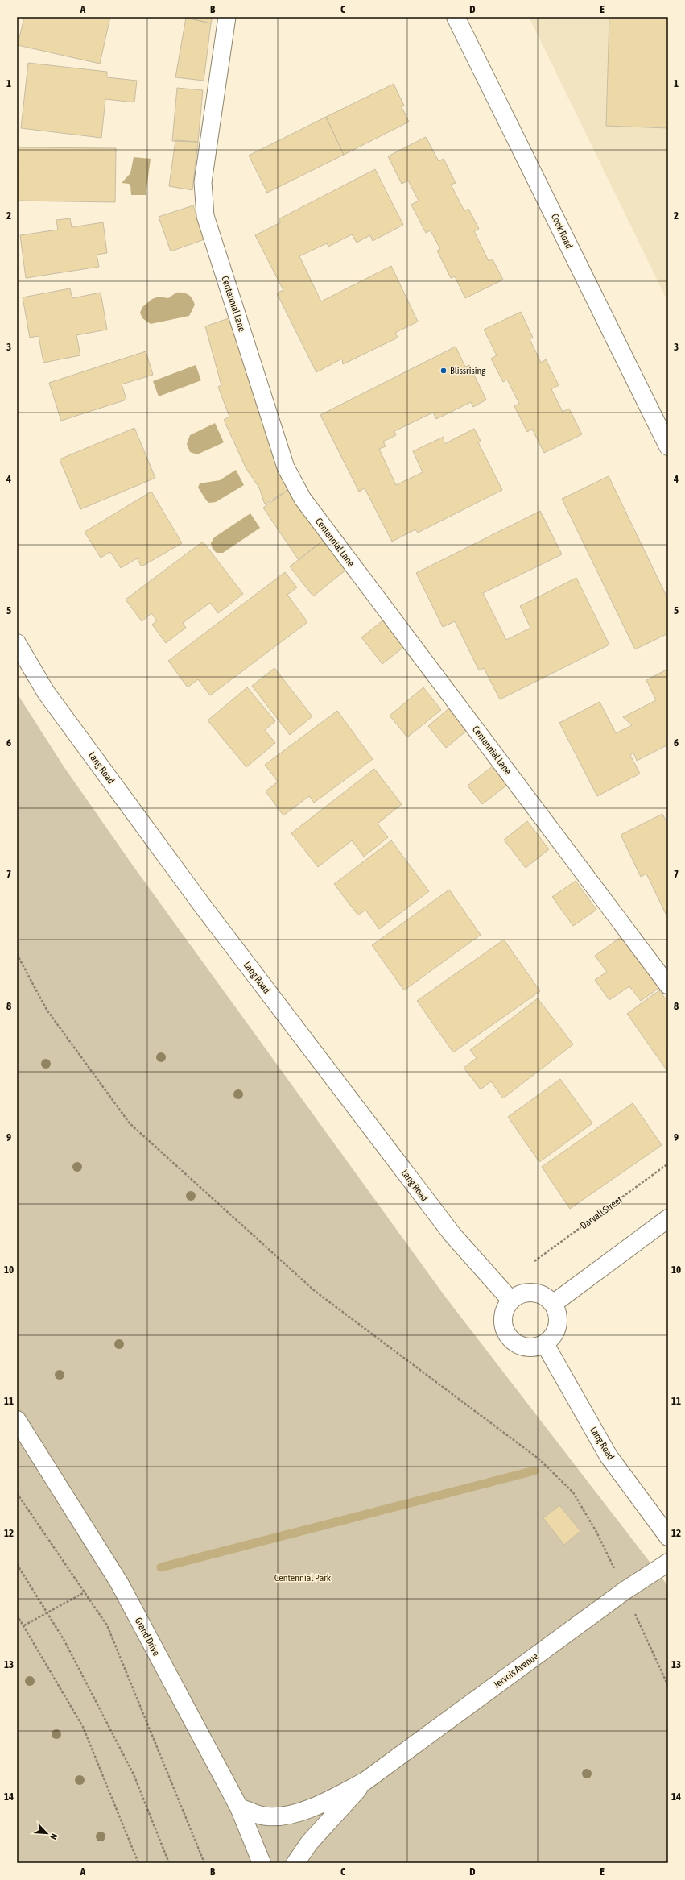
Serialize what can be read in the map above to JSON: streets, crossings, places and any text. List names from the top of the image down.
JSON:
{
  "streets": {
    "street": [
      "Cook Road",
      "Lang Road",
      "Grand Drive",
      "Jervois Avenue"
    ],
    "lane": ["Centennial Lane"],
    "path": ["Darvall Street"]
  },
  "crossings": [
    ["Grand Drive", "Jervois Avenue"]
  ],
  "parks": ["Centennial Park"],
  "places": ["Blissrising"],
  "north": "bottom right",
  "grid": {
    "columns": [
      "A",
      "B",
      "C",
      "D",
      "E"
    ],
    "rows": [
      "1",
      "2",
      "3",
      "4",
      "5",
      "6",
      "7",
      "8",
      "9",
      "10",
      "11",
      "12",
      "13",
      "14"
    ]
  }
}
